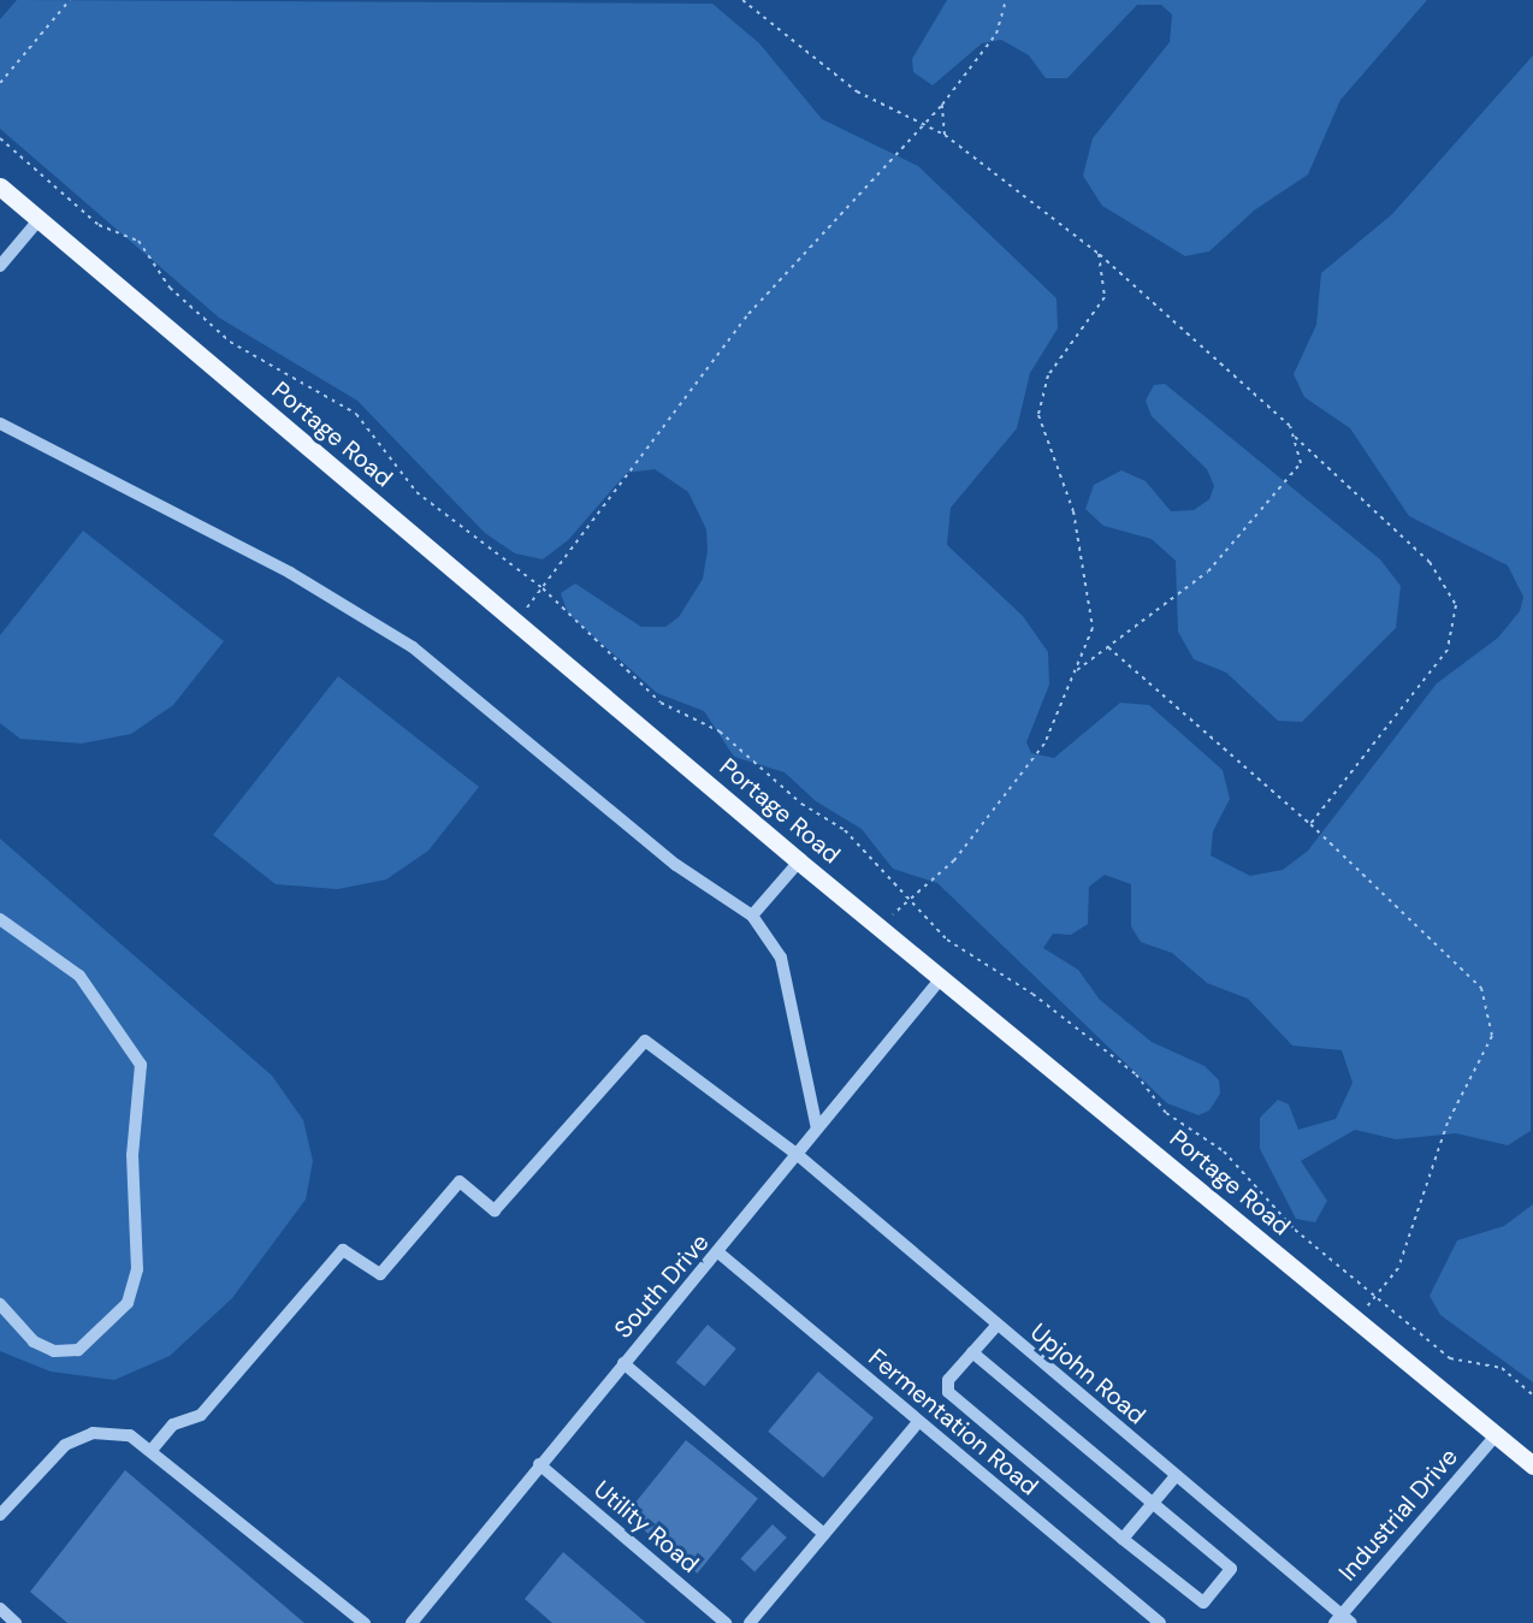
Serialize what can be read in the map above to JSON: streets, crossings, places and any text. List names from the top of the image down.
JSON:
{
  "streets": {
    "main road": ["Portage Road"],
    "street": [
      "South Drive",
      "Upjohn Road",
      "Fermentation Road",
      "Industrial Drive",
      "Utility Road"
    ]
  },
  "crossings": [
    ["Portage Road", "South Drive"],
    ["Portage Road", "Industrial Drive"],
    ["South Drive", "Upjohn Road"],
    ["South Drive", "Fermentation Road"],
    ["South Drive", "Utility Road"],
    ["Upjohn Road", "Industrial Drive"]
  ]
}
